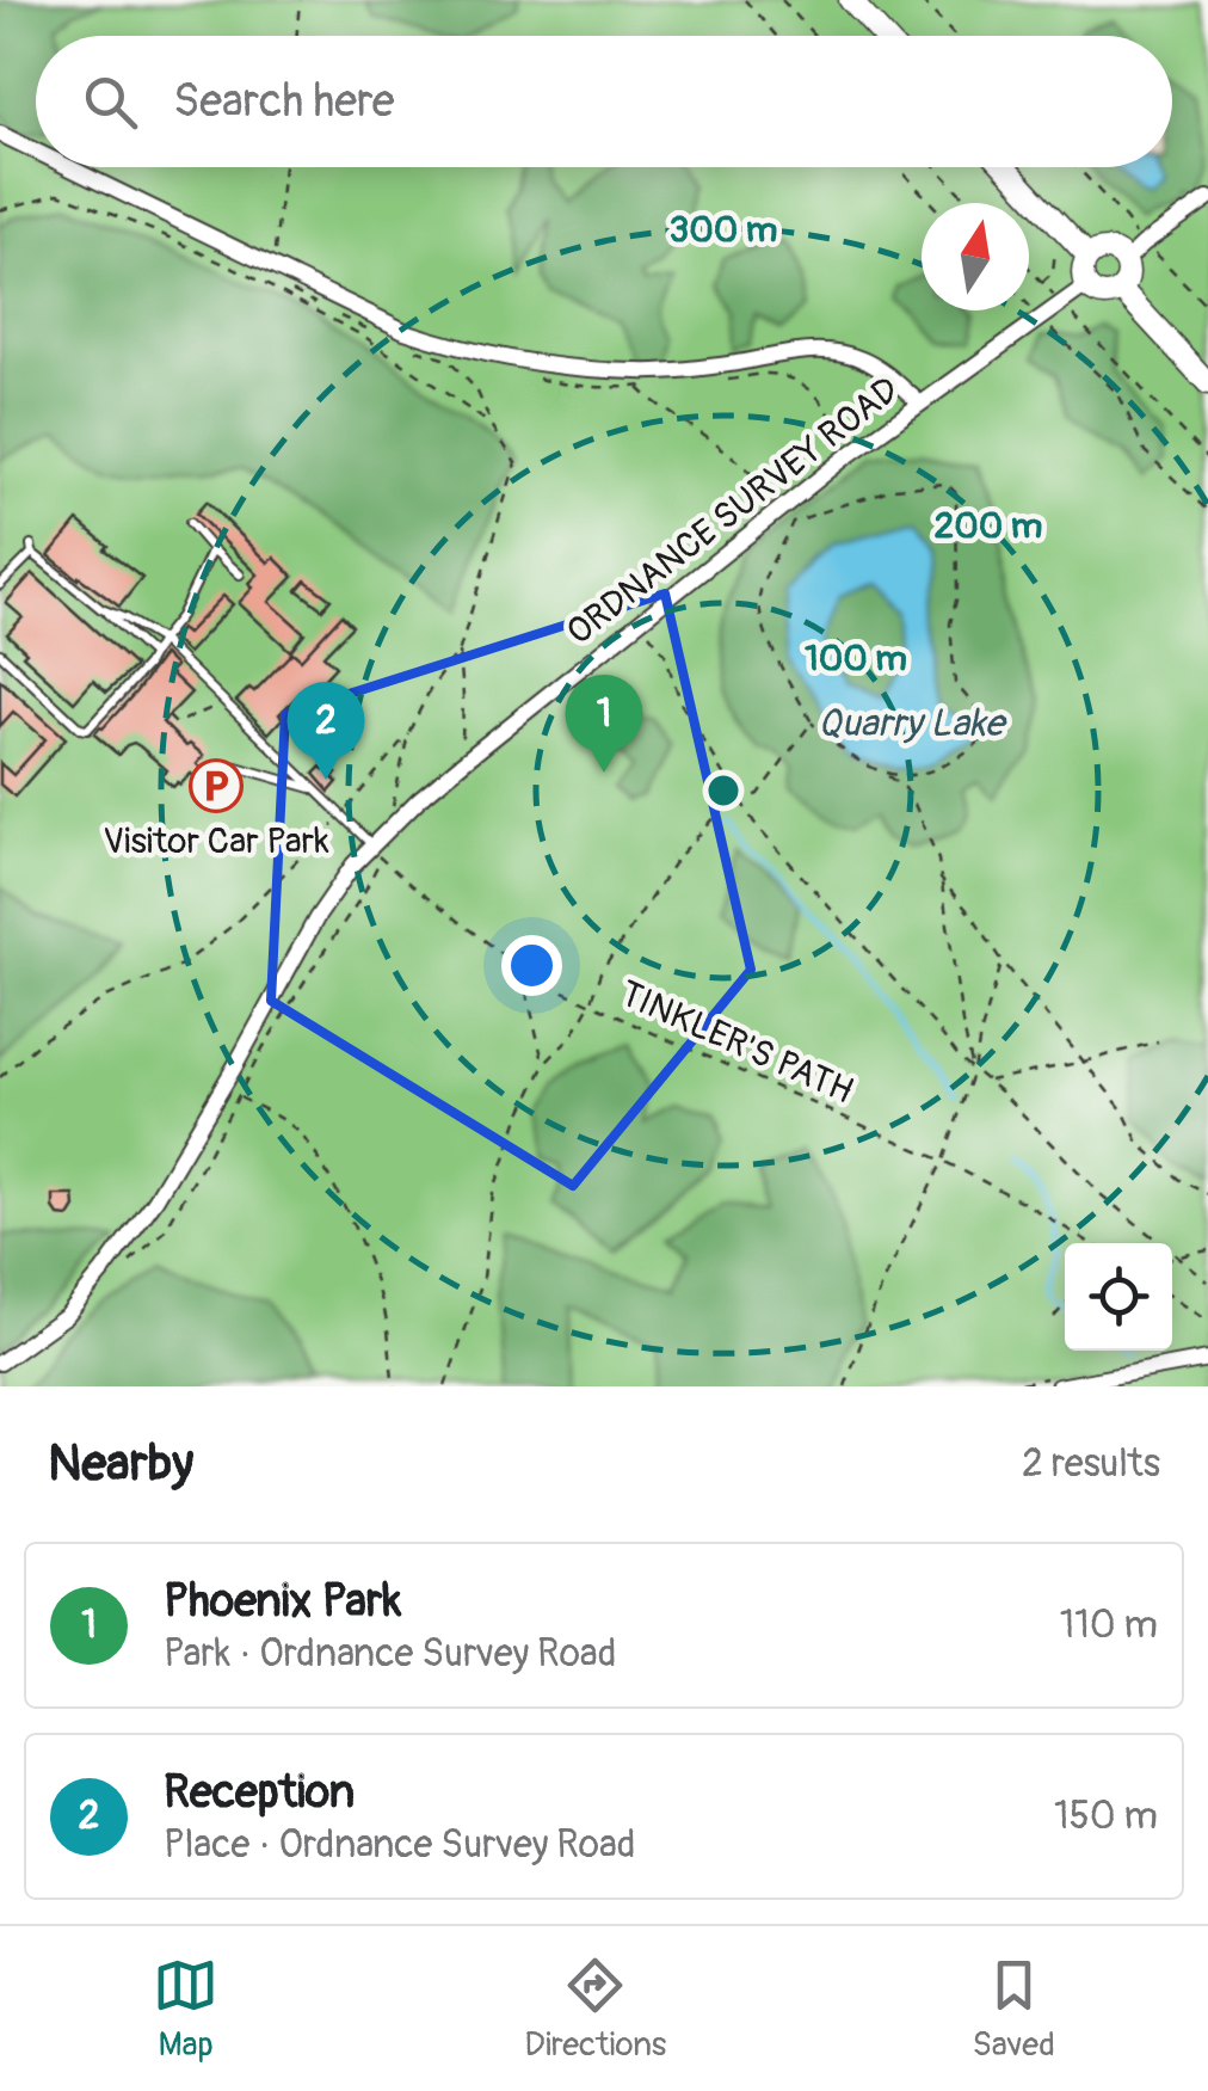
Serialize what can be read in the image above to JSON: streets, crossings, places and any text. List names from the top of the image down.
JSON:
{
  "streets": {
    "street": ["ORDNANCE SURVEY ROAD"],
    "path": ["TINKLER'S PATH"]
  },
  "crossings": [
    ["ORDNANCE SURVEY ROAD", "TINKLER'S PATH"]
  ],
  "water": ["Quarry Lake"],
  "places": {
    "parking": ["Visitor Car Park"]
  },
  "north": "top",
  "page": {
    "search": "Search here",
    "pins": ["1", "2"],
    "heading": ["Nearby", "2 results"],
    "list": [
      {
        "mark": "1",
        "name": "Phoenix Park",
        "note": "Park · Ordnance Survey Road",
        "value": "110 m"
      },
      {
        "mark": "2",
        "name": "Reception",
        "note": "Place · Ordnance Survey Road",
        "value": "150 m"
      }
    ],
    "nav": ["Map", "Directions", "Saved"]
  },
  "rings": ["300 m", "200 m", "100 m"]
}
